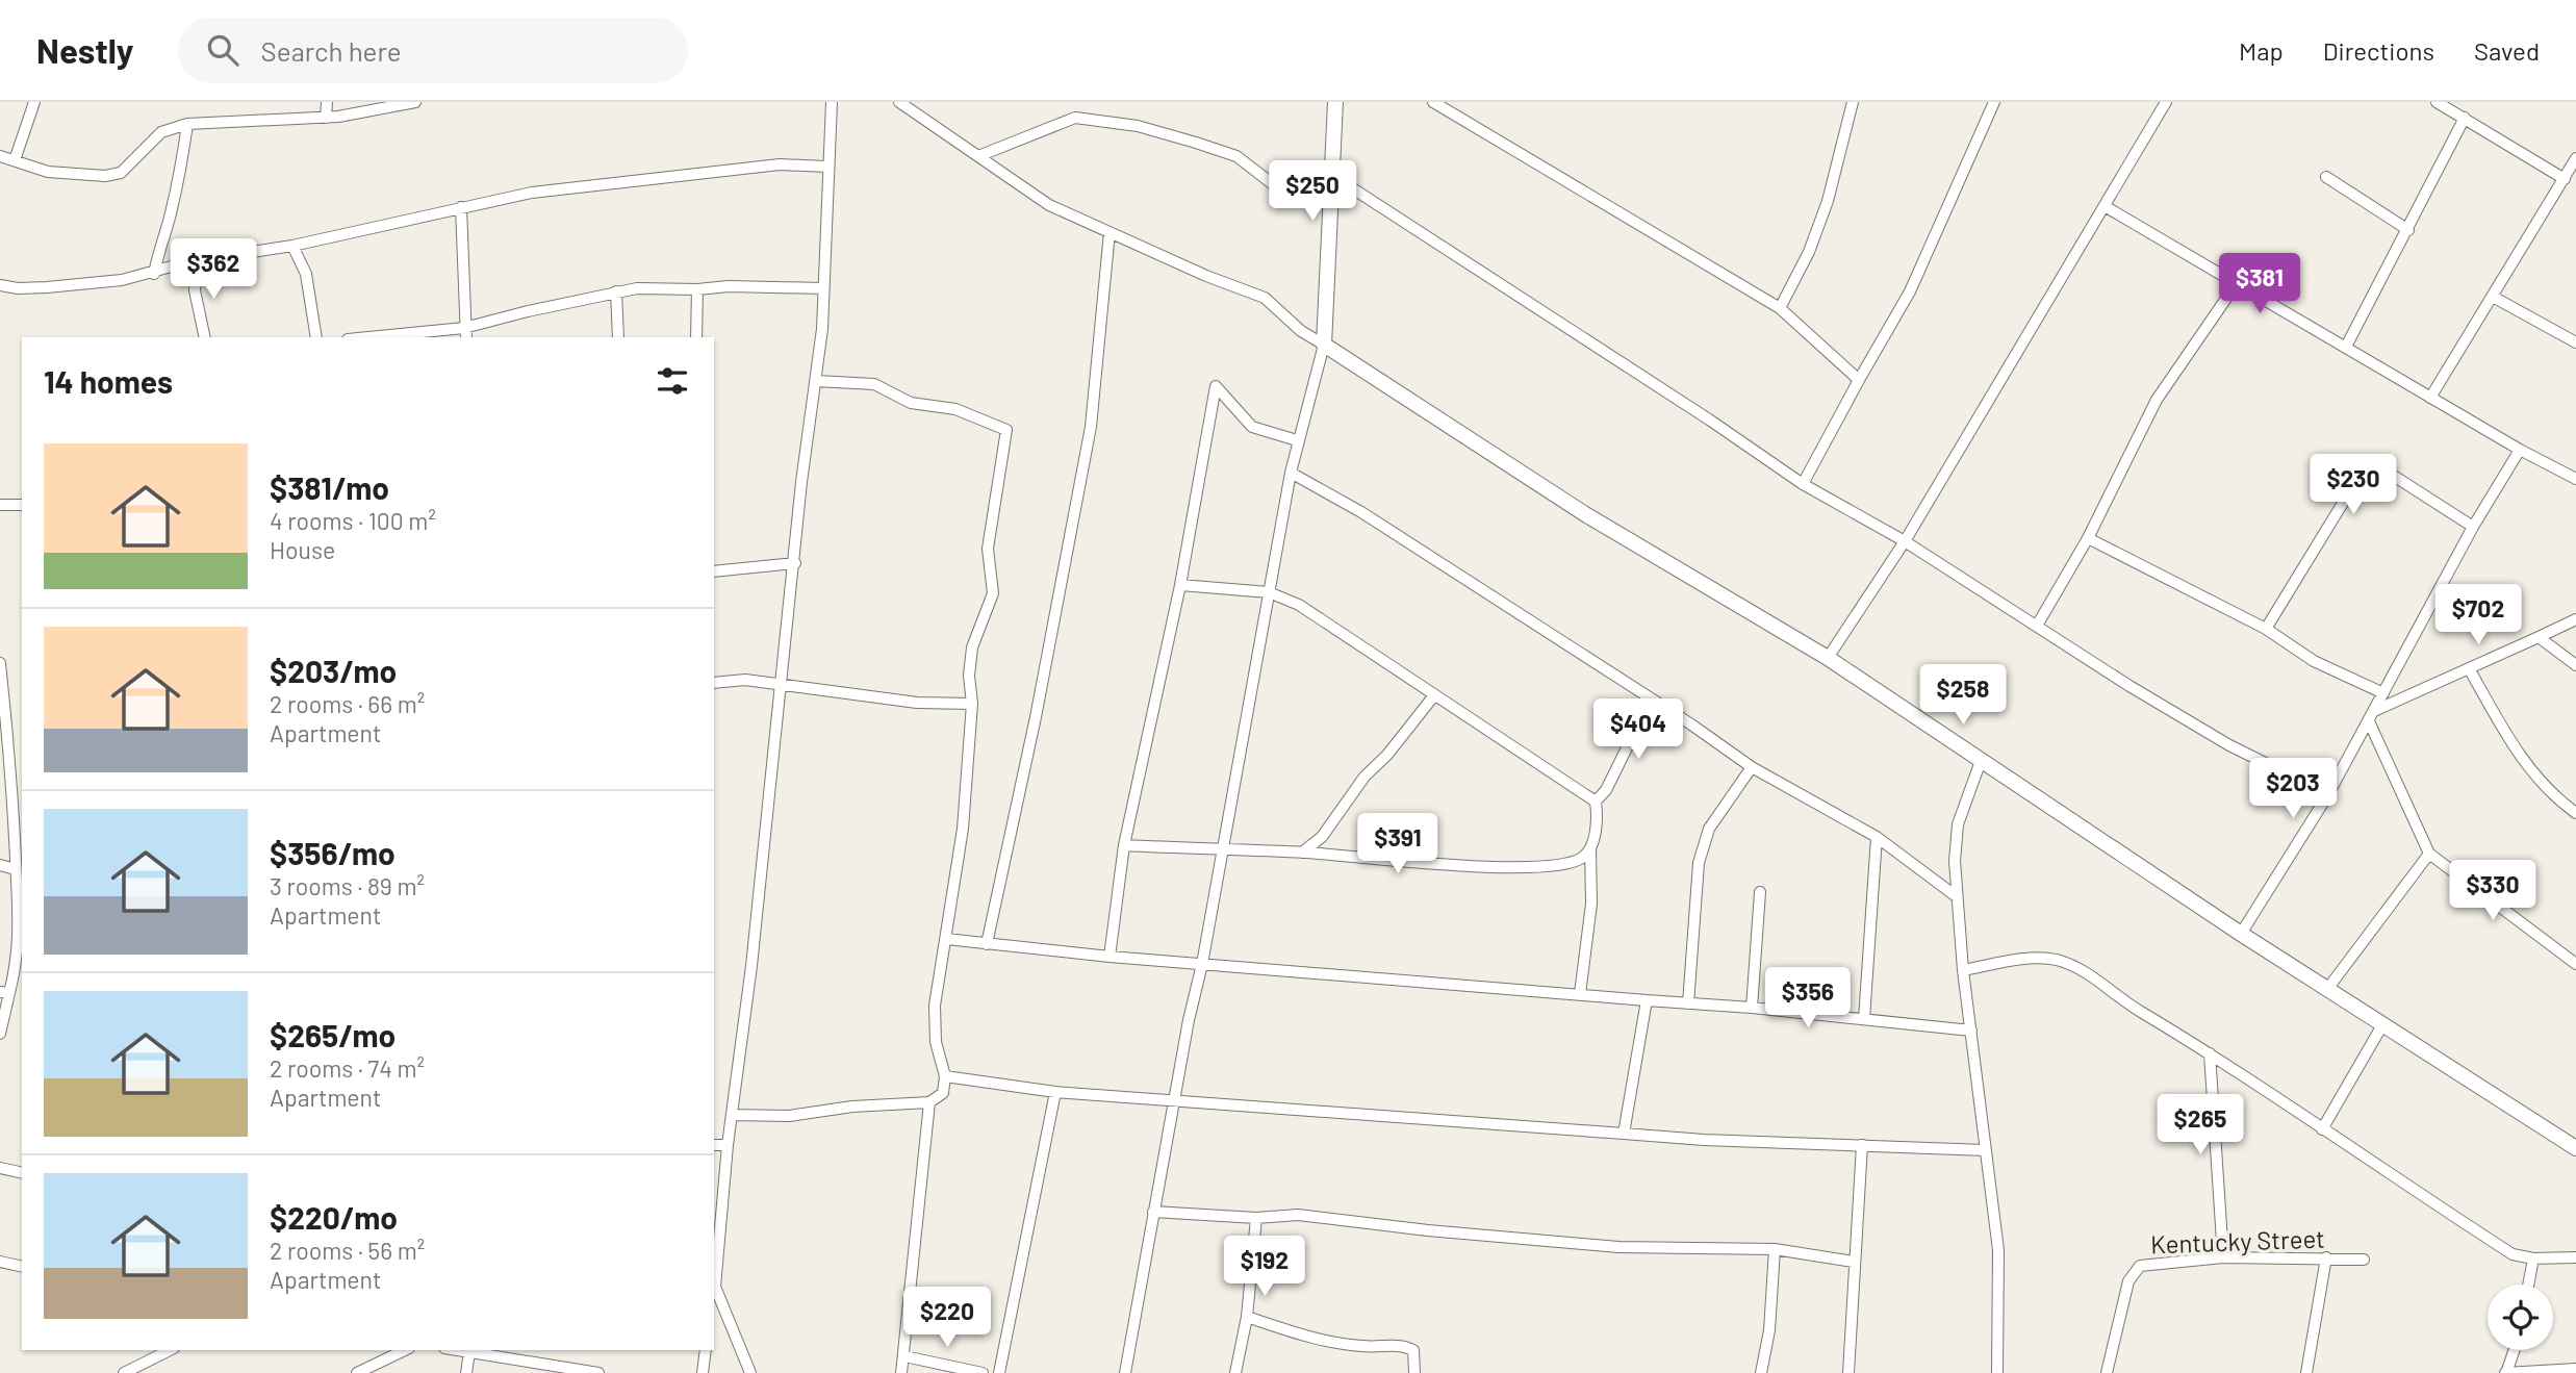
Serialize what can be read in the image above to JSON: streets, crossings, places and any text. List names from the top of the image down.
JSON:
{
  "streets": {
    "street": ["Kentucky Street"]
  },
  "page": {
    "header": "Nestly",
    "search": "Search here",
    "nav": ["Map", "Directions", "Saved"],
    "price": [
      "$250",
      "$362",
      "$381",
      "$230",
      "$702",
      "$258",
      "$404",
      "$203",
      "$391",
      "$330",
      "$356",
      "$265",
      "$192",
      "$220"
    ],
    "heading": "14 homes",
    "list": [
      {
        "name": "$381/mo",
        "note": "4 rooms · 100 m² · House"
      },
      {
        "name": "$203/mo",
        "note": "2 rooms · 66 m² · Apartment"
      },
      {
        "name": "$356/mo",
        "note": "3 rooms · 89 m² · Apartment"
      },
      {
        "name": "$265/mo",
        "note": "2 rooms · 74 m² · Apartment"
      },
      {
        "name": "$220/mo",
        "note": "2 rooms · 56 m² · Apartment"
      }
    ]
  }
}
